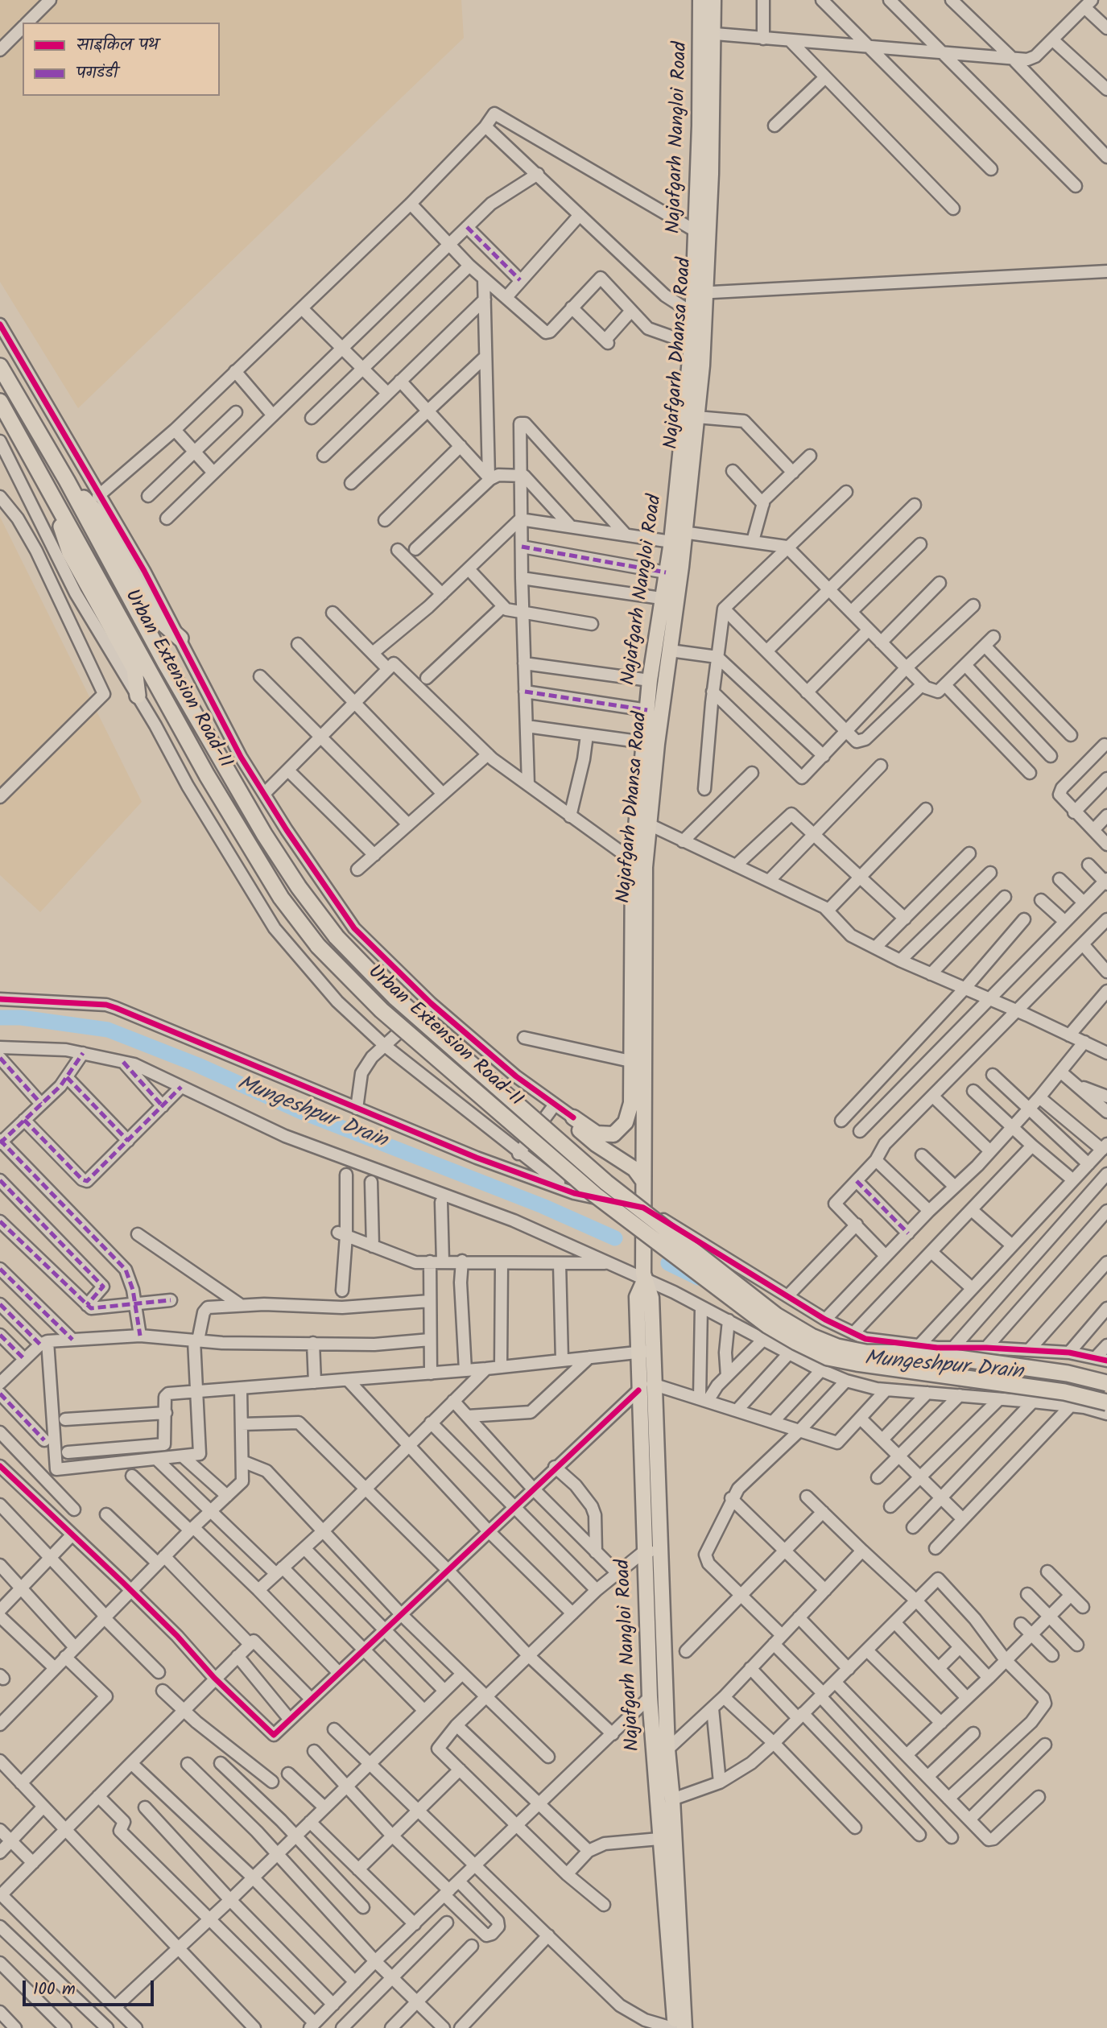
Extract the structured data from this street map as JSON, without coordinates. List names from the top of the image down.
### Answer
{
  "streets": {
    "highway": ["Urban Extension Road-II"],
    "main road": ["Najafgarh Nangloi Road", "Najafgarh Dhansa Road"]
  },
  "crossings": [
    ["Najafgarh Nangloi Road", "Najafgarh Dhansa Road"]
  ],
  "water": ["Mungeshpur Drain"],
  "legend": ["साइकिल पथ", "पगडंडी"],
  "scale_bar": "100 m"
}
